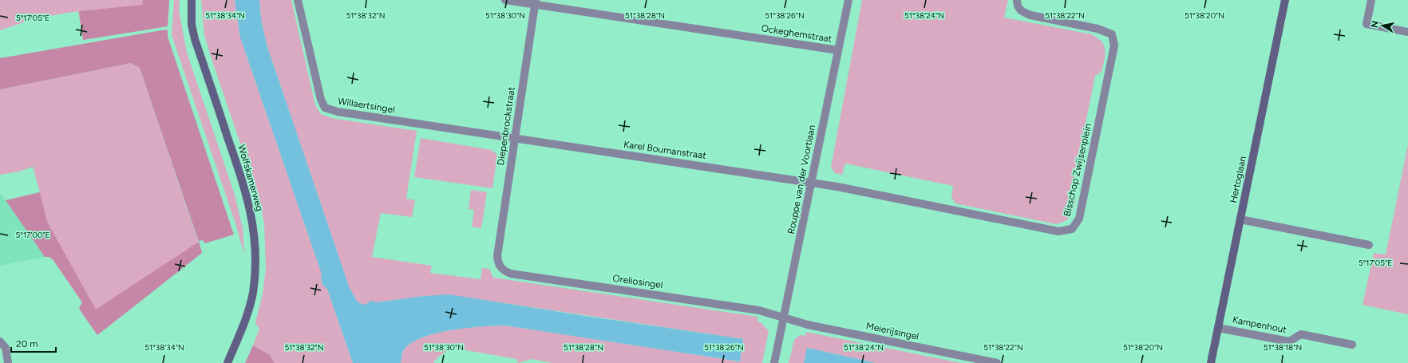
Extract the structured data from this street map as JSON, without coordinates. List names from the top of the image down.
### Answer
{
  "streets": {
    "main road": ["Wolfskamerweg", "Hertoglaan"],
    "street": [
      "Ockeghemstraat",
      "Willaertsingel",
      "Diepenbrockstraat",
      "Karel Boumanstraat",
      "Bisschop Zwijsenplein",
      "Rouppe van der Voortlaan",
      "Oreliosingel",
      "Kampenhout",
      "Meierijsingel"
    ]
  },
  "crossings": [
    ["Ockeghemstraat", "Diepenbrockstraat"],
    ["Ockeghemstraat", "Rouppe van der Voortlaan"],
    ["Willaertsingel", "Diepenbrockstraat"],
    ["Willaertsingel", "Karel Boumanstraat"],
    ["Diepenbrockstraat", "Karel Boumanstraat"],
    ["Diepenbrockstraat", "Oreliosingel"],
    ["Karel Boumanstraat", "Bisschop Zwijsenplein"],
    ["Karel Boumanstraat", "Rouppe van der Voortlaan"],
    ["Bisschop Zwijsenplein", "Rouppe van der Voortlaan"],
    ["Rouppe van der Voortlaan", "Oreliosingel"],
    ["Rouppe van der Voortlaan", "Meierijsingel"],
    ["Hertoglaan", "Kampenhout"],
    ["Oreliosingel", "Meierijsingel"]
  ],
  "scale_bar": "20 m",
  "north": "left",
  "coordinates": [
    "51°38'34\"N",
    "51°38'32\"N",
    "51°38'30\"N",
    "51°38'28\"N",
    "51°38'26\"N",
    "51°38'24\"N",
    "51°38'22\"N",
    "51°38'20\"N",
    "5°17'05\"E",
    "5°17'00\"E",
    "51°38'18\"N"
  ]
}
